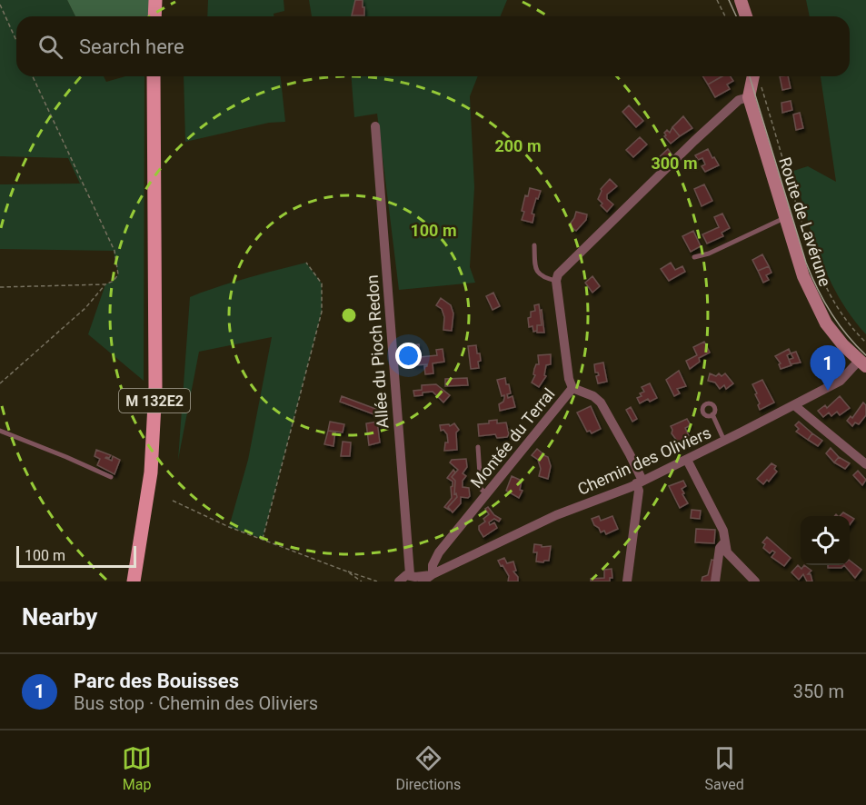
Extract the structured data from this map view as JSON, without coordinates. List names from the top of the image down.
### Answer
{
  "streets": {
    "main road": ["Route de Lavérune", "M 132E2"],
    "street": ["Allée du Pioch Redon", "Montée du Terral", "Chemin des Oliviers"]
  },
  "crossings": [
    ["Route de Lavérune", "Chemin des Oliviers"],
    ["Allée du Pioch Redon", "Chemin des Oliviers"],
    ["Montée du Terral", "Chemin des Oliviers"]
  ],
  "scale_bar": "100 m",
  "page": {
    "search": "Search here",
    "pins": "1",
    "scale": "100 m",
    "heading": "Nearby",
    "list": [
      {
        "mark": "1",
        "name": "Parc des Bouisses",
        "note": "Bus stop · Chemin des Oliviers",
        "value": "350 m"
      }
    ],
    "nav": ["Map", "Directions", "Saved"]
  },
  "rings": ["200 m", "300 m", "100 m"]
}
